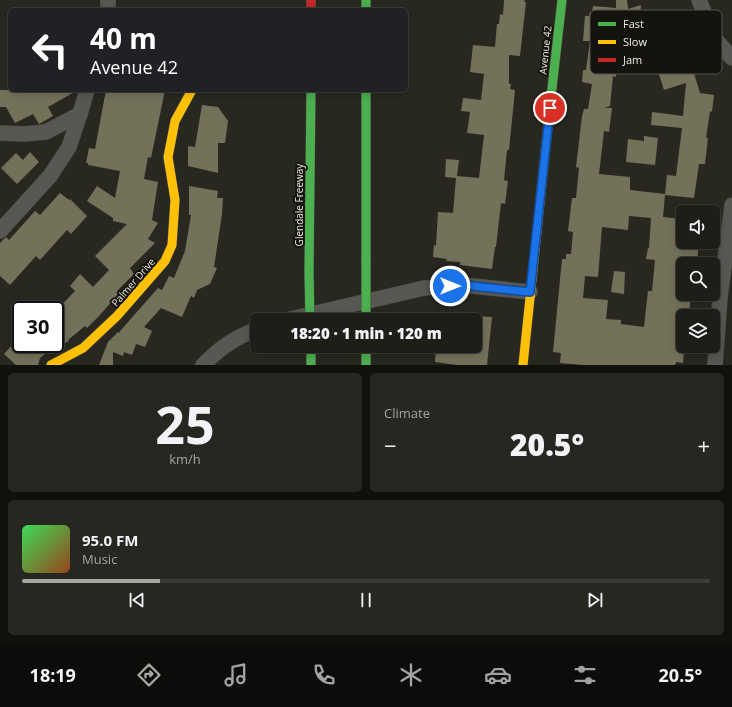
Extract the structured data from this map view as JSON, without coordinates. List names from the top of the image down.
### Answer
{
  "streets": {
    "main road": ["Avenue 42", "Glendale Freeway", "Palmer Drive"]
  },
  "legend": ["Fast", "Slow", "Jam"],
  "page": {
    "turn": ["40 m", "Avenue 42"],
    "limit": "30",
    "trip": "18:20 · 1 min · 120 m",
    "tile": [
      ["25", "km/h"],
      "Climate"
    ],
    "heat": ["−", "20.5°", "+"],
    "song": ["95.0 FM", "Music"],
    "tabs": ["18:19", "20.5°"]
  }
}
